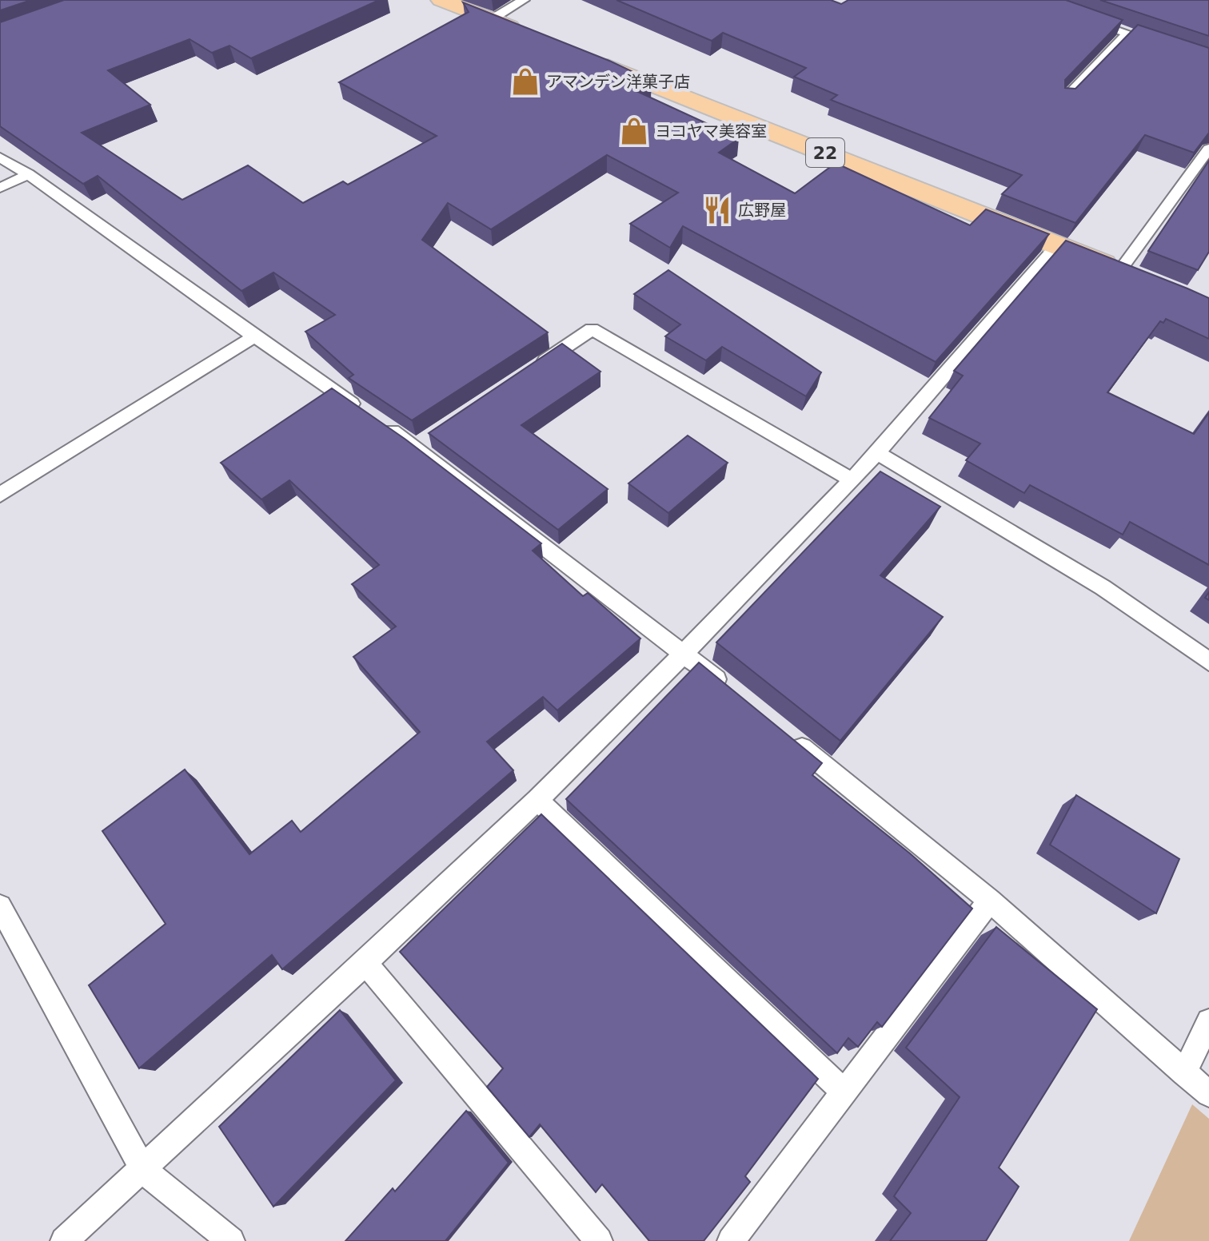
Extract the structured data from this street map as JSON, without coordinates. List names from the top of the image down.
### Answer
{
  "streets": {
    "main road": ["22"]
  },
  "places": {
    "shop": ["アマンデン洋菓子店", "ヨコヤマ美容室"],
    "restaurant": ["広野屋"]
  }
}
